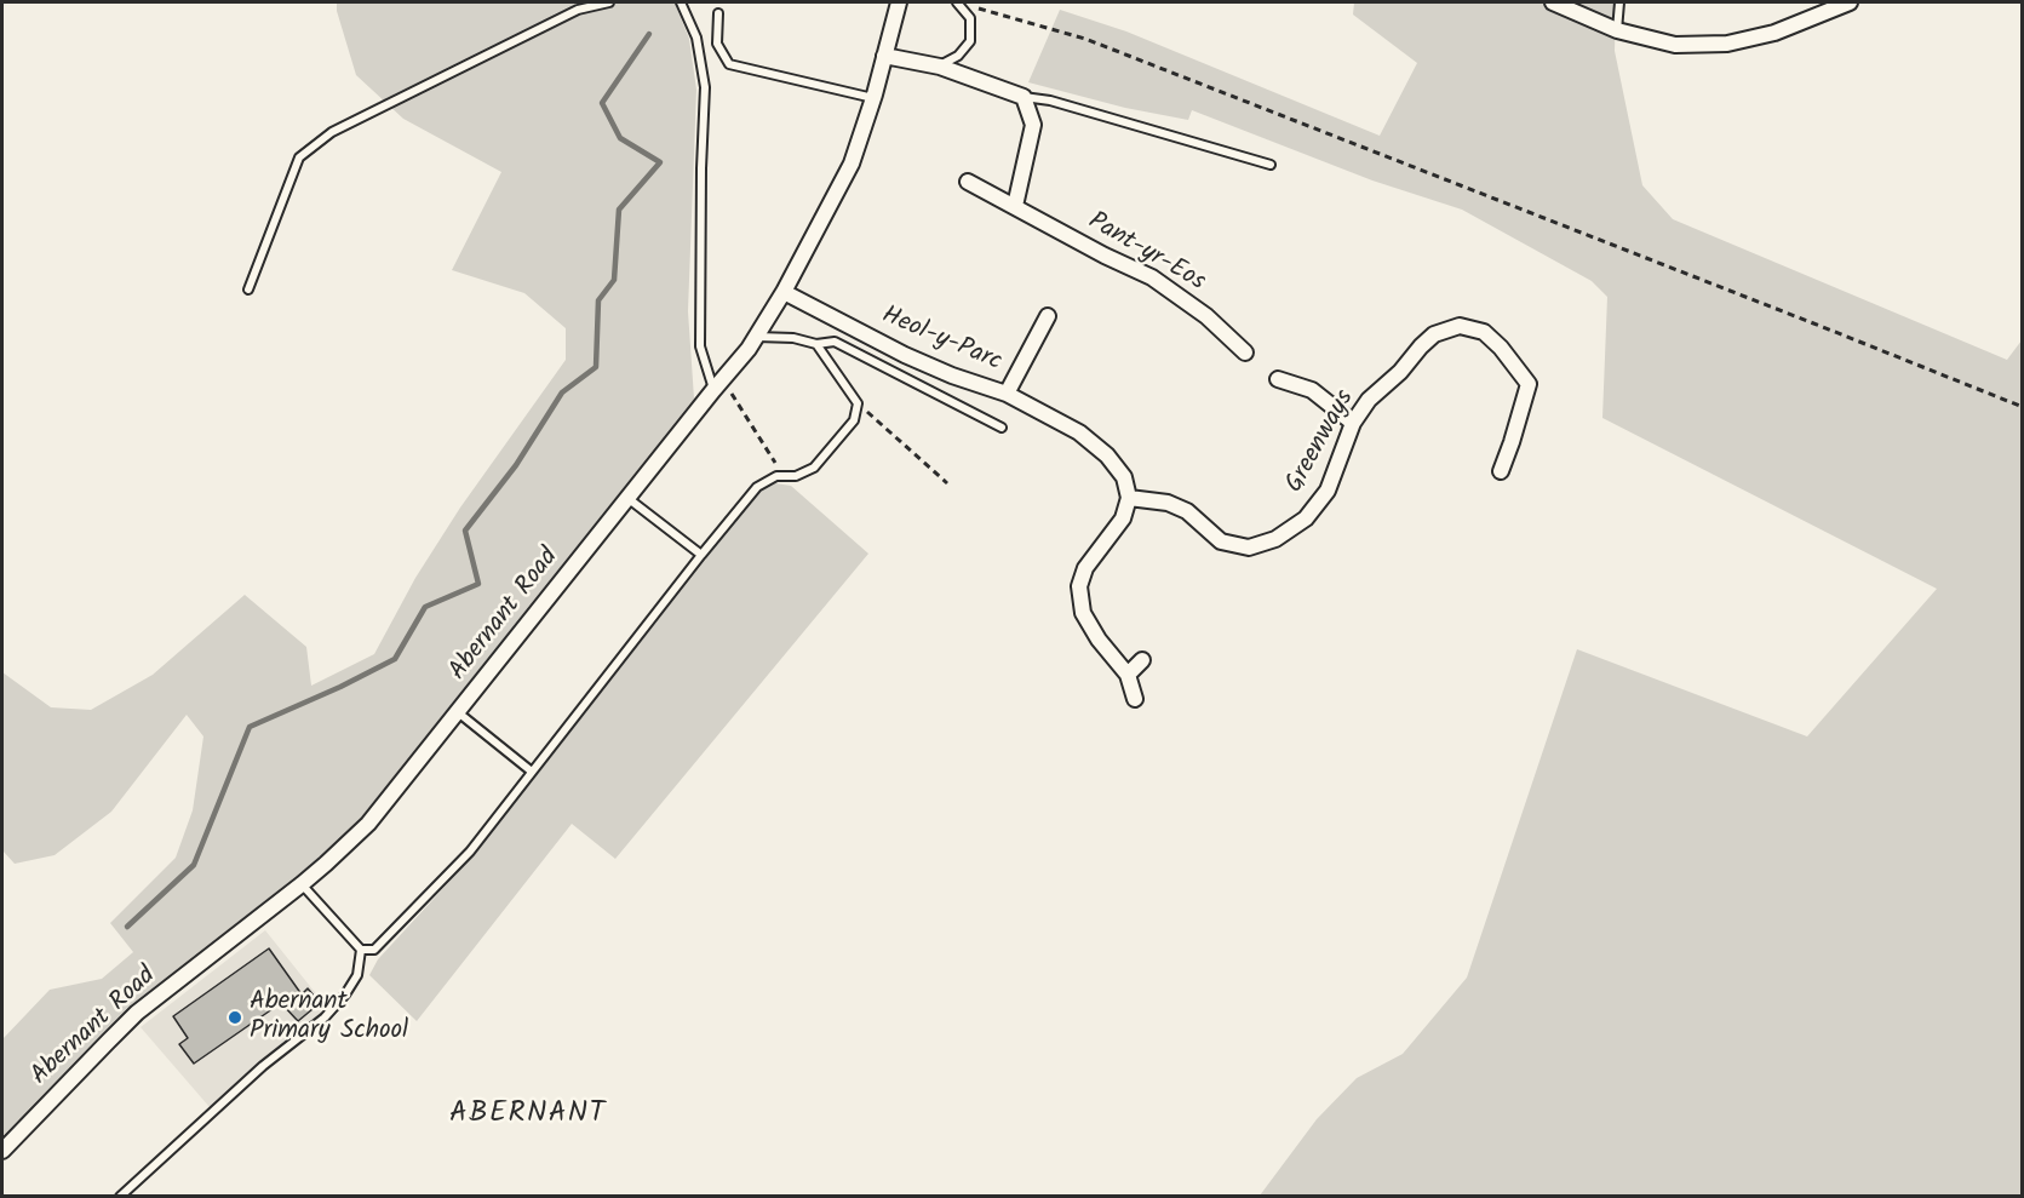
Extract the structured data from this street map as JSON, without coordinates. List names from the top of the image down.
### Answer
{
  "streets": {
    "street": [
      "Pant-yr-Eos",
      "Heol-y-Parc",
      "Greenways",
      "Abernant Road"
    ]
  },
  "crossings": [
    ["Heol-y-Parc", "Greenways"],
    ["Heol-y-Parc", "Abernant Road"]
  ],
  "districts": ["ABERNANT"],
  "places": ["Abernant Primary School"]
}
